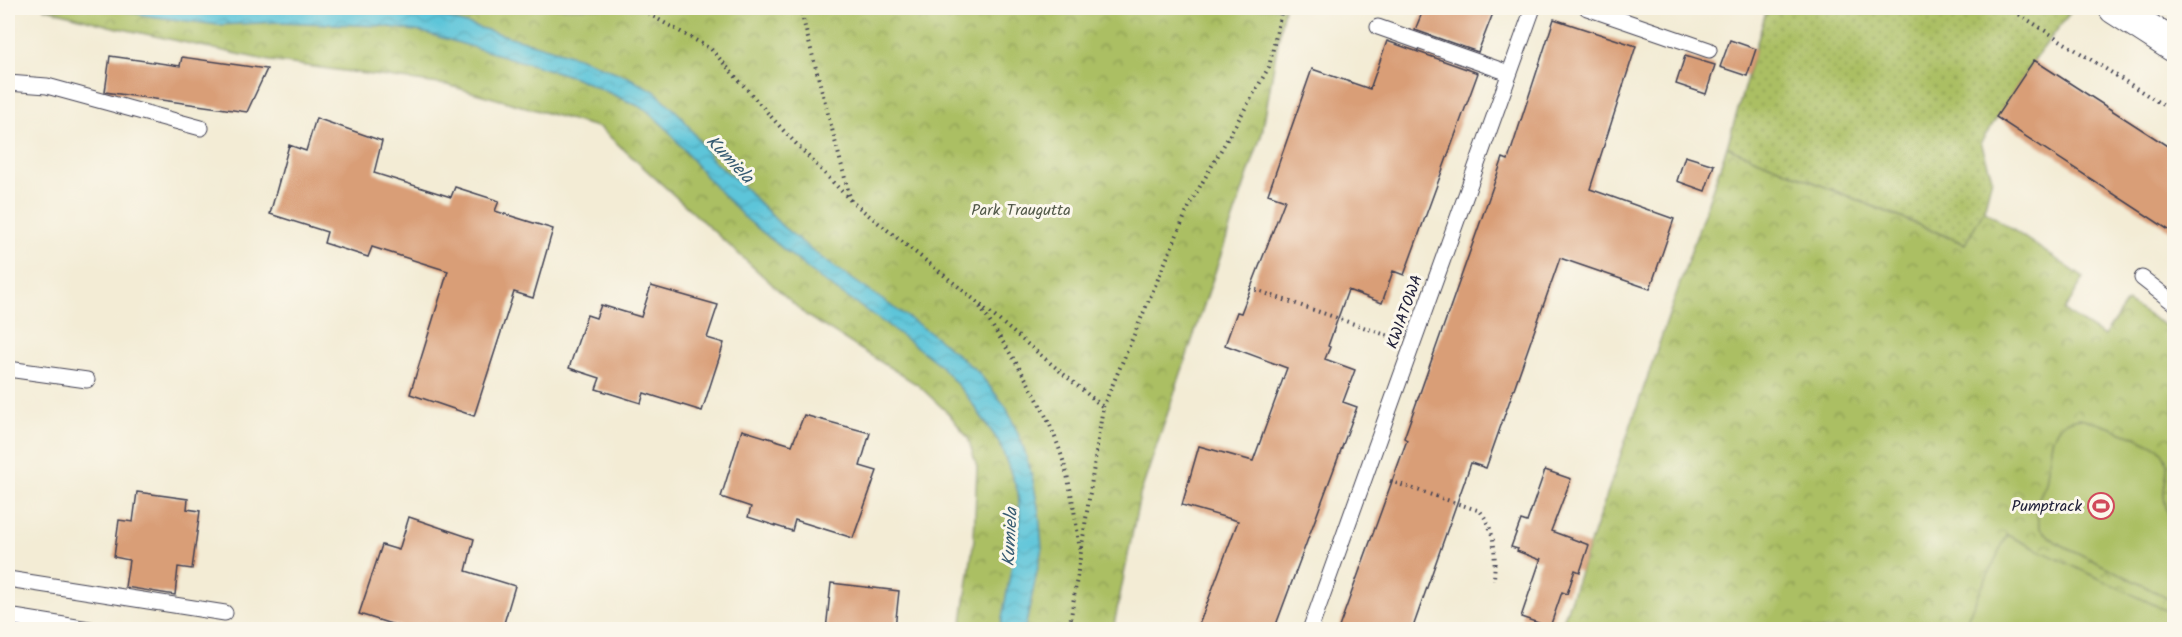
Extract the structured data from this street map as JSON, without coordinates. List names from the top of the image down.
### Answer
{
  "streets": {
    "lane": ["KWIATOWA"]
  },
  "water": ["Kumiela"],
  "parks": ["Park Traugutta"],
  "places": {
    "sports": ["Pumptrack"]
  }
}
